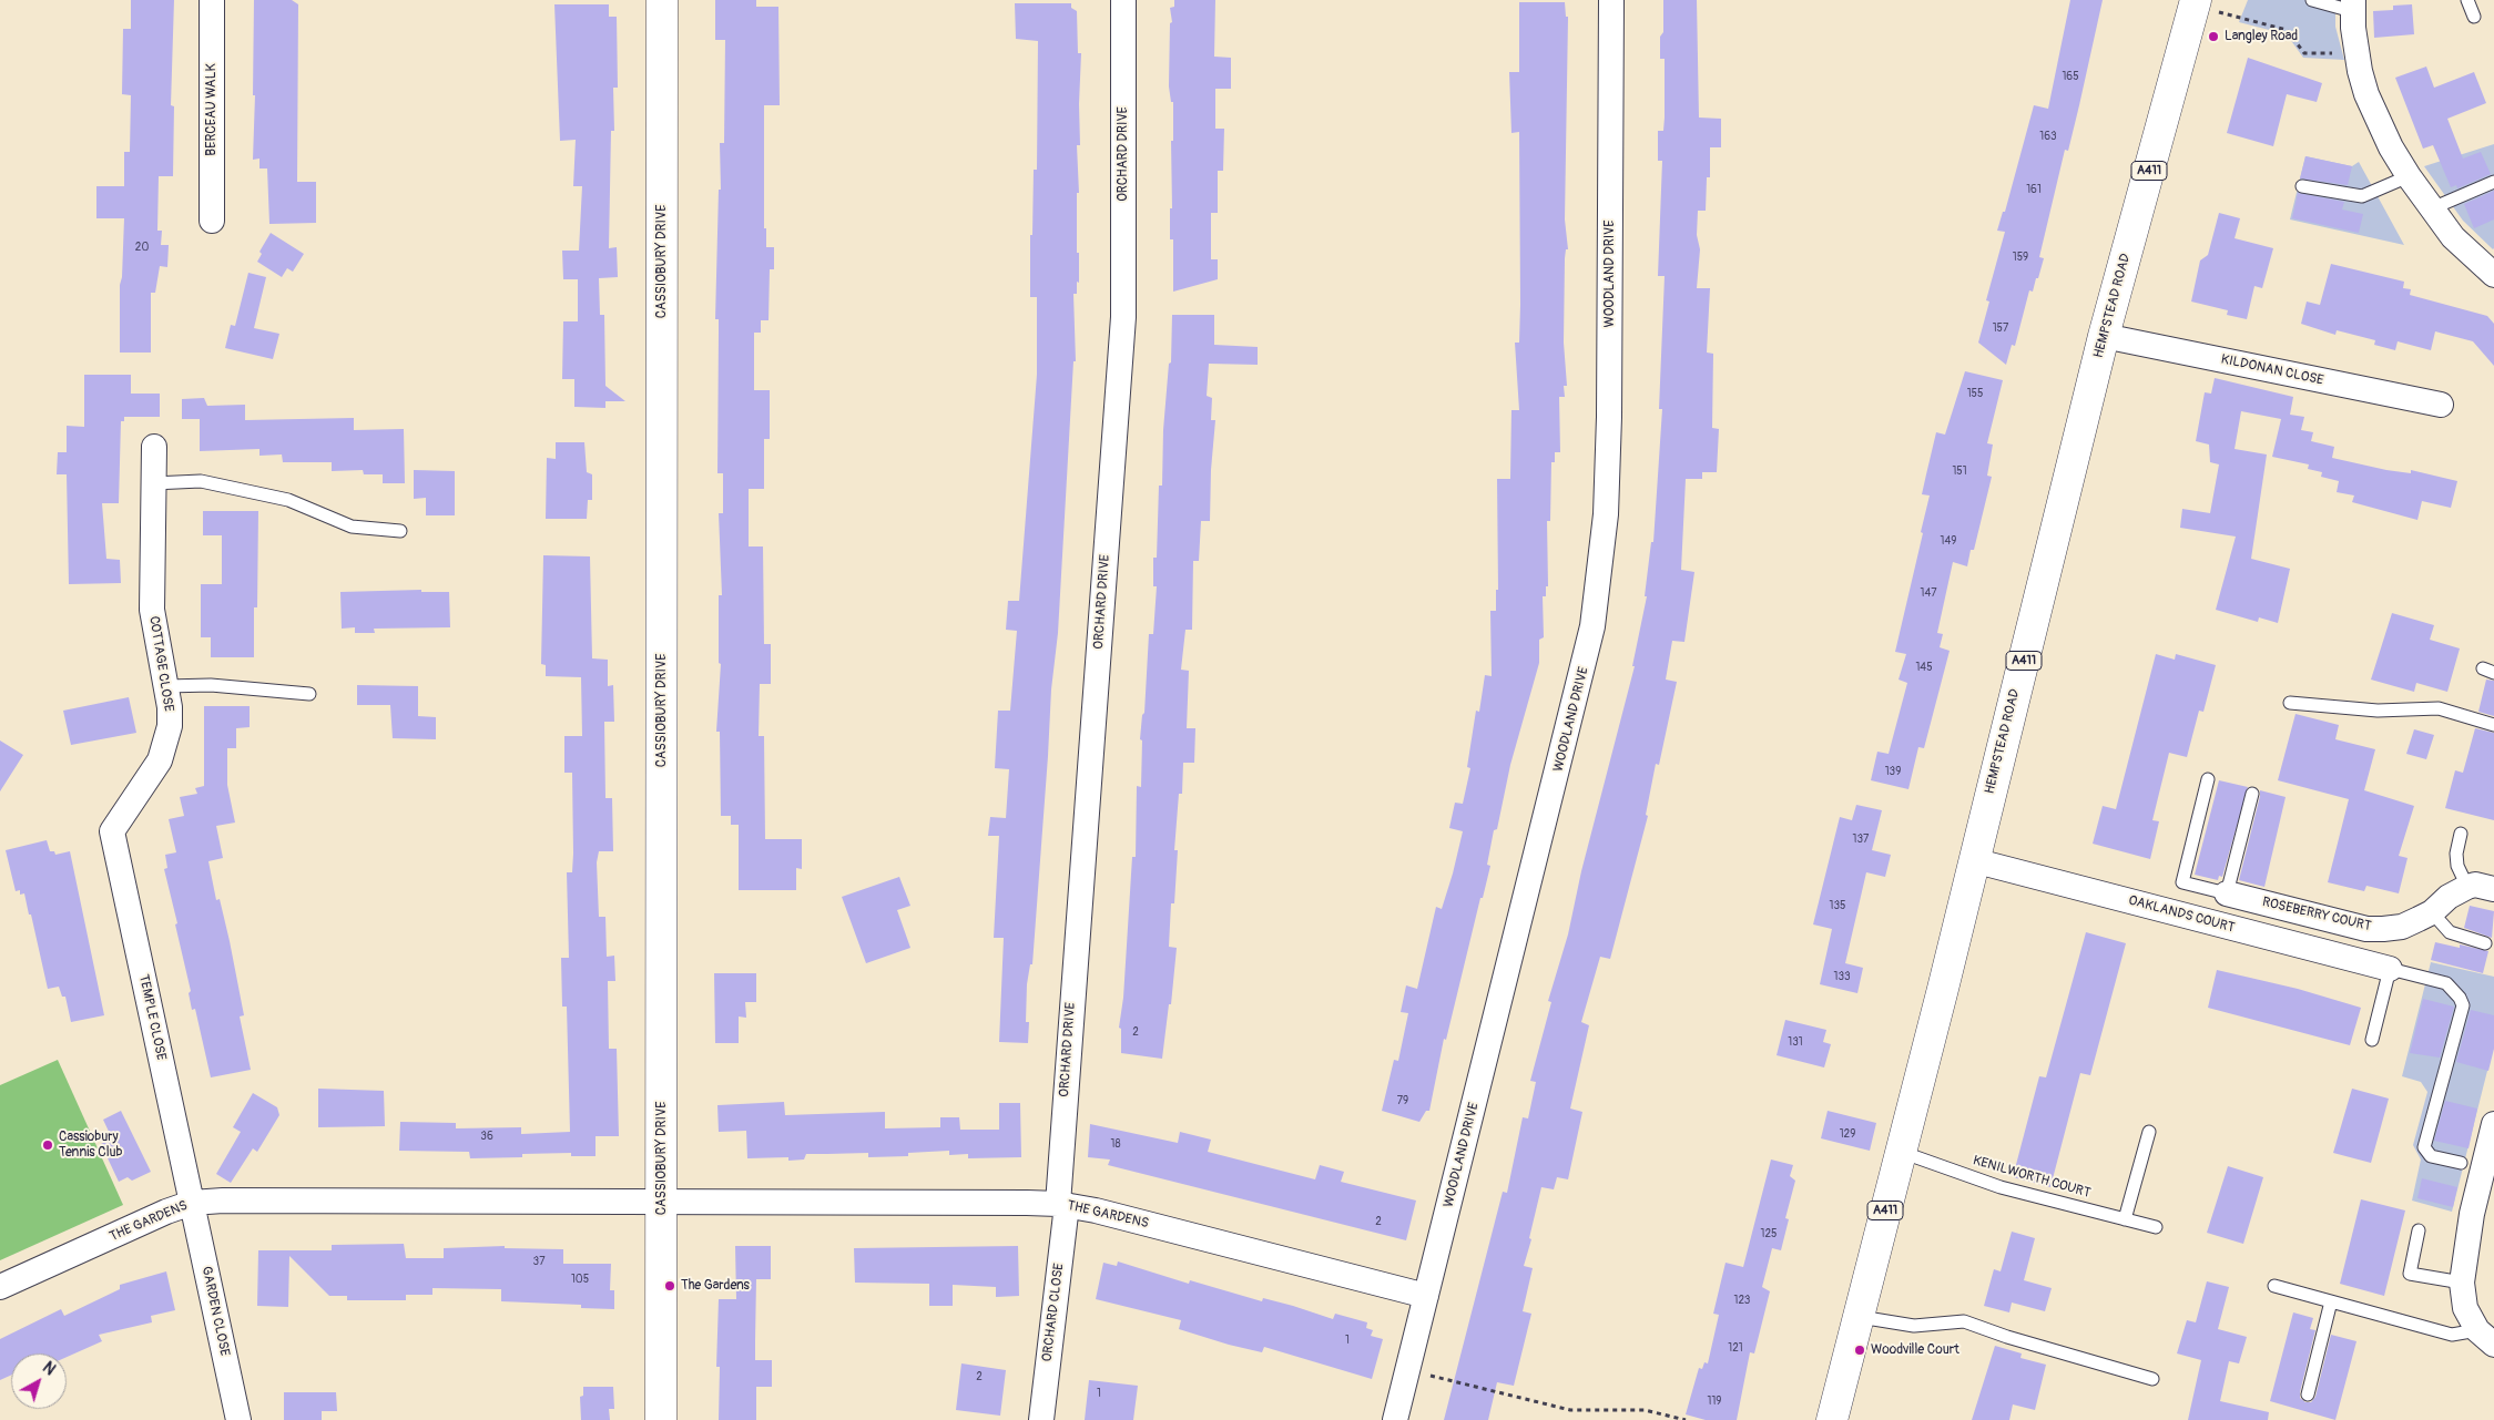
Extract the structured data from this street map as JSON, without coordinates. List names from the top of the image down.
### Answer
{
  "streets": {
    "main road": ["A411", "CASSIOBURY DRIVE", "HEMPSTEAD ROAD"],
    "street": [
      "BERCEAU WALK",
      "ORCHARD DRIVE",
      "WOODLAND DRIVE",
      "KILDONAN CLOSE",
      "COTTAGE CLOSE",
      "OAKLANDS COURT",
      "ROSEBERRY COURT",
      "TEMPLE CLOSE",
      "THE GARDENS",
      "GARDEN CLOSE",
      "ORCHARD CLOSE"
    ],
    "lane": ["KENILWORTH COURT"]
  },
  "crossings": [
    ["ORCHARD DRIVE", "THE GARDENS"],
    ["ORCHARD DRIVE", "ORCHARD CLOSE"],
    ["CASSIOBURY DRIVE", "THE GARDENS"],
    ["WOODLAND DRIVE", "THE GARDENS"],
    ["HEMPSTEAD ROAD", "KILDONAN CLOSE"],
    ["HEMPSTEAD ROAD", "OAKLANDS COURT"],
    ["HEMPSTEAD ROAD", "KENILWORTH COURT"],
    ["COTTAGE CLOSE", "TEMPLE CLOSE"],
    ["TEMPLE CLOSE", "THE GARDENS"],
    ["TEMPLE CLOSE", "GARDEN CLOSE"],
    ["THE GARDENS", "GARDEN CLOSE"],
    ["THE GARDENS", "ORCHARD CLOSE"]
  ],
  "places": [
    "Langley Road",
    "Cassiobury Tennis Club",
    "The Gardens",
    "Woodville Court"
  ],
  "house_numbers": [
    "165",
    "163",
    "161",
    "20",
    "159",
    "157",
    "155",
    "151",
    "149",
    "147",
    "145",
    "139",
    "137",
    "135",
    "133",
    "2",
    "131",
    "79",
    "129",
    "36",
    "18",
    "2",
    "125",
    "37",
    "105",
    "123",
    "1",
    "121",
    "2",
    "1",
    "119"
  ],
  "north": "top right"
}
